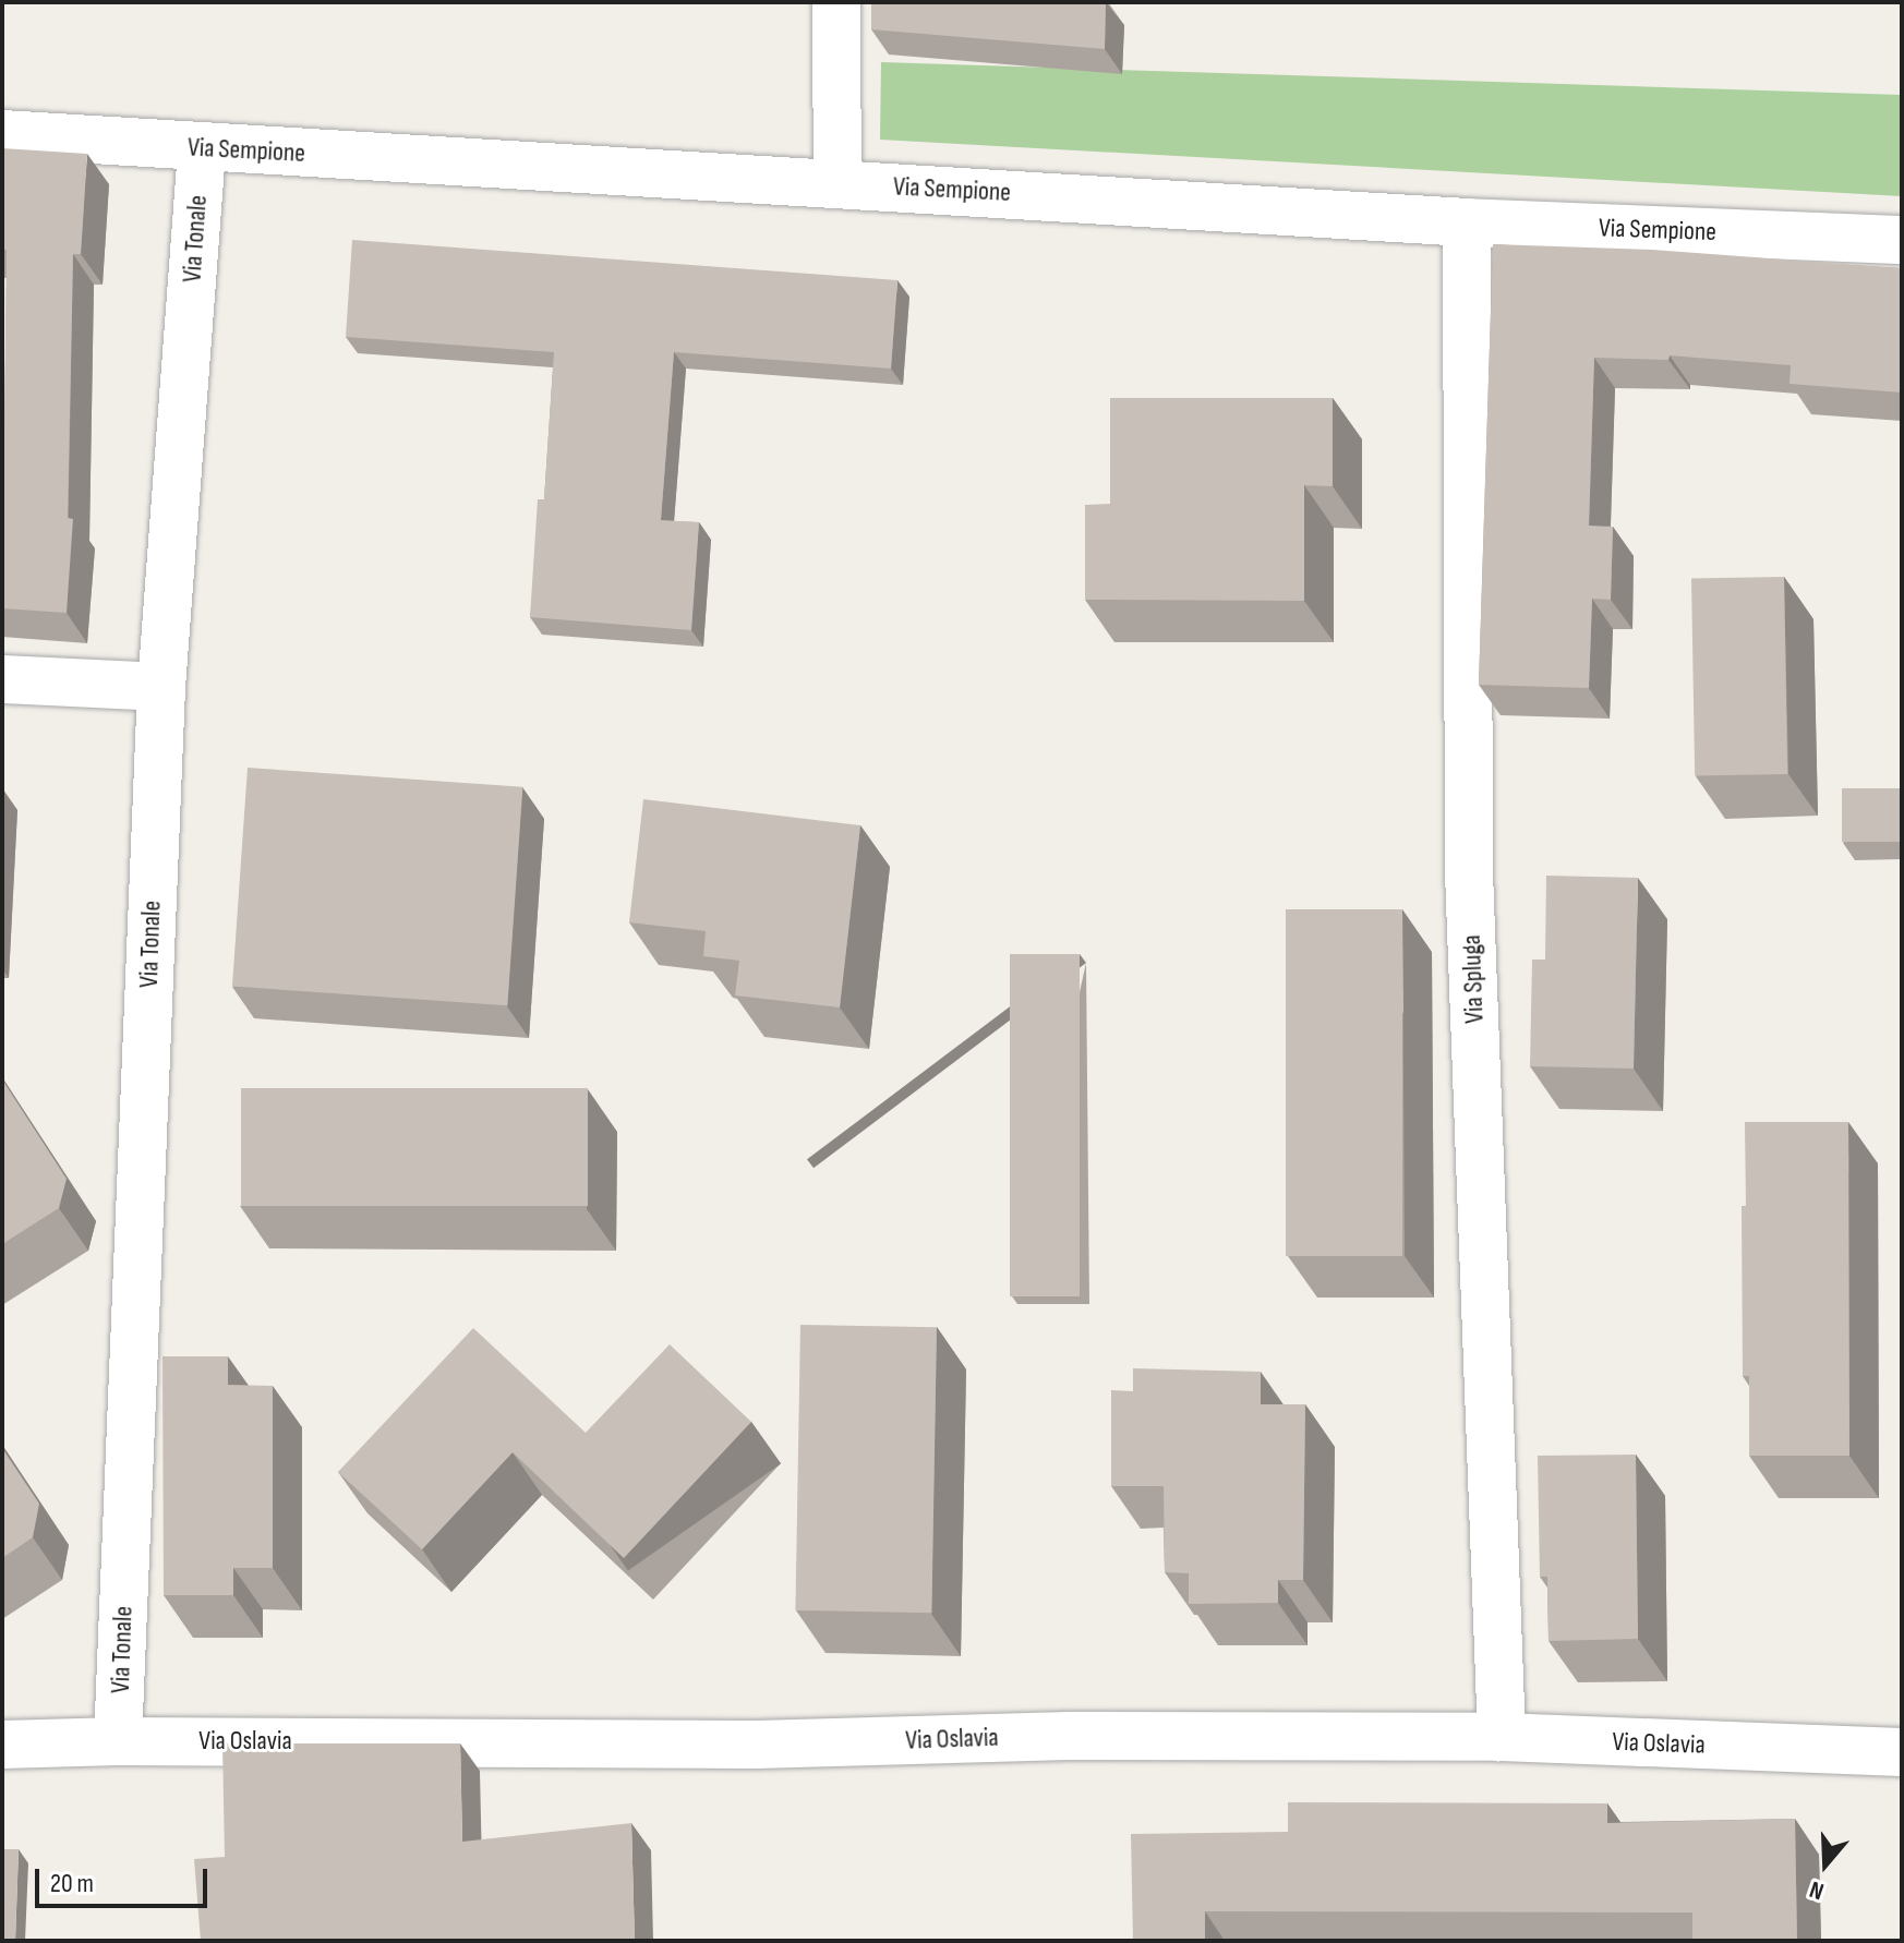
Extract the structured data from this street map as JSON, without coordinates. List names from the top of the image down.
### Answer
{
  "streets": {
    "street": [
      "Via Sempione",
      "Via Tonale",
      "Via Spluga",
      "Via Oslavia"
    ]
  },
  "crossings": [
    ["Via Sempione", "Via Tonale"],
    ["Via Sempione", "Via Spluga"],
    ["Via Tonale", "Via Oslavia"],
    ["Via Spluga", "Via Oslavia"]
  ],
  "scale_bar": "20 m",
  "north": "bottom"
}
